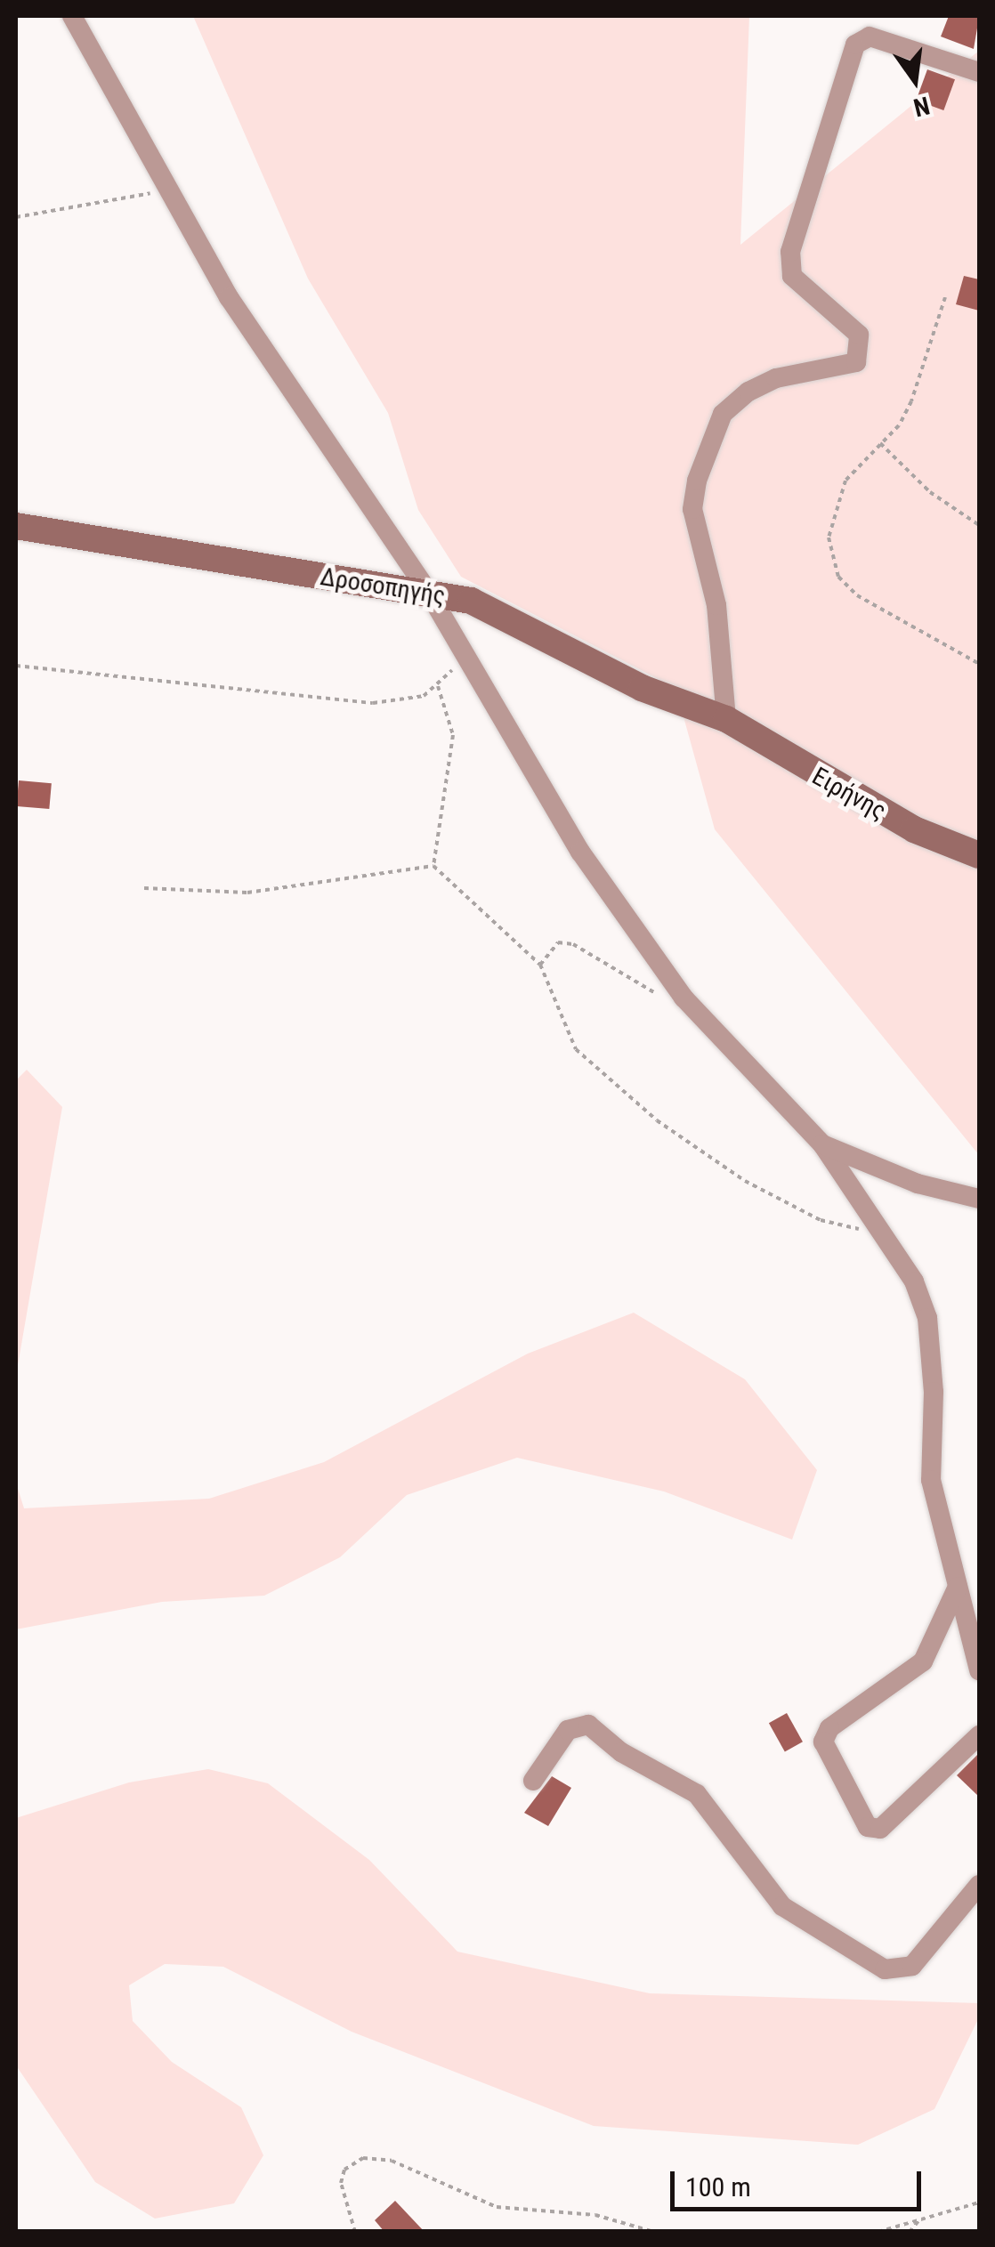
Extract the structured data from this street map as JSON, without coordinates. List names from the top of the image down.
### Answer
{
  "streets": {
    "street": ["Δροσοπηγής", "Ειρήνης"]
  },
  "crossings": [
    ["Δροσοπηγής", "Ειρήνης"]
  ],
  "scale_bar": "100 m",
  "north": "bottom"
}
